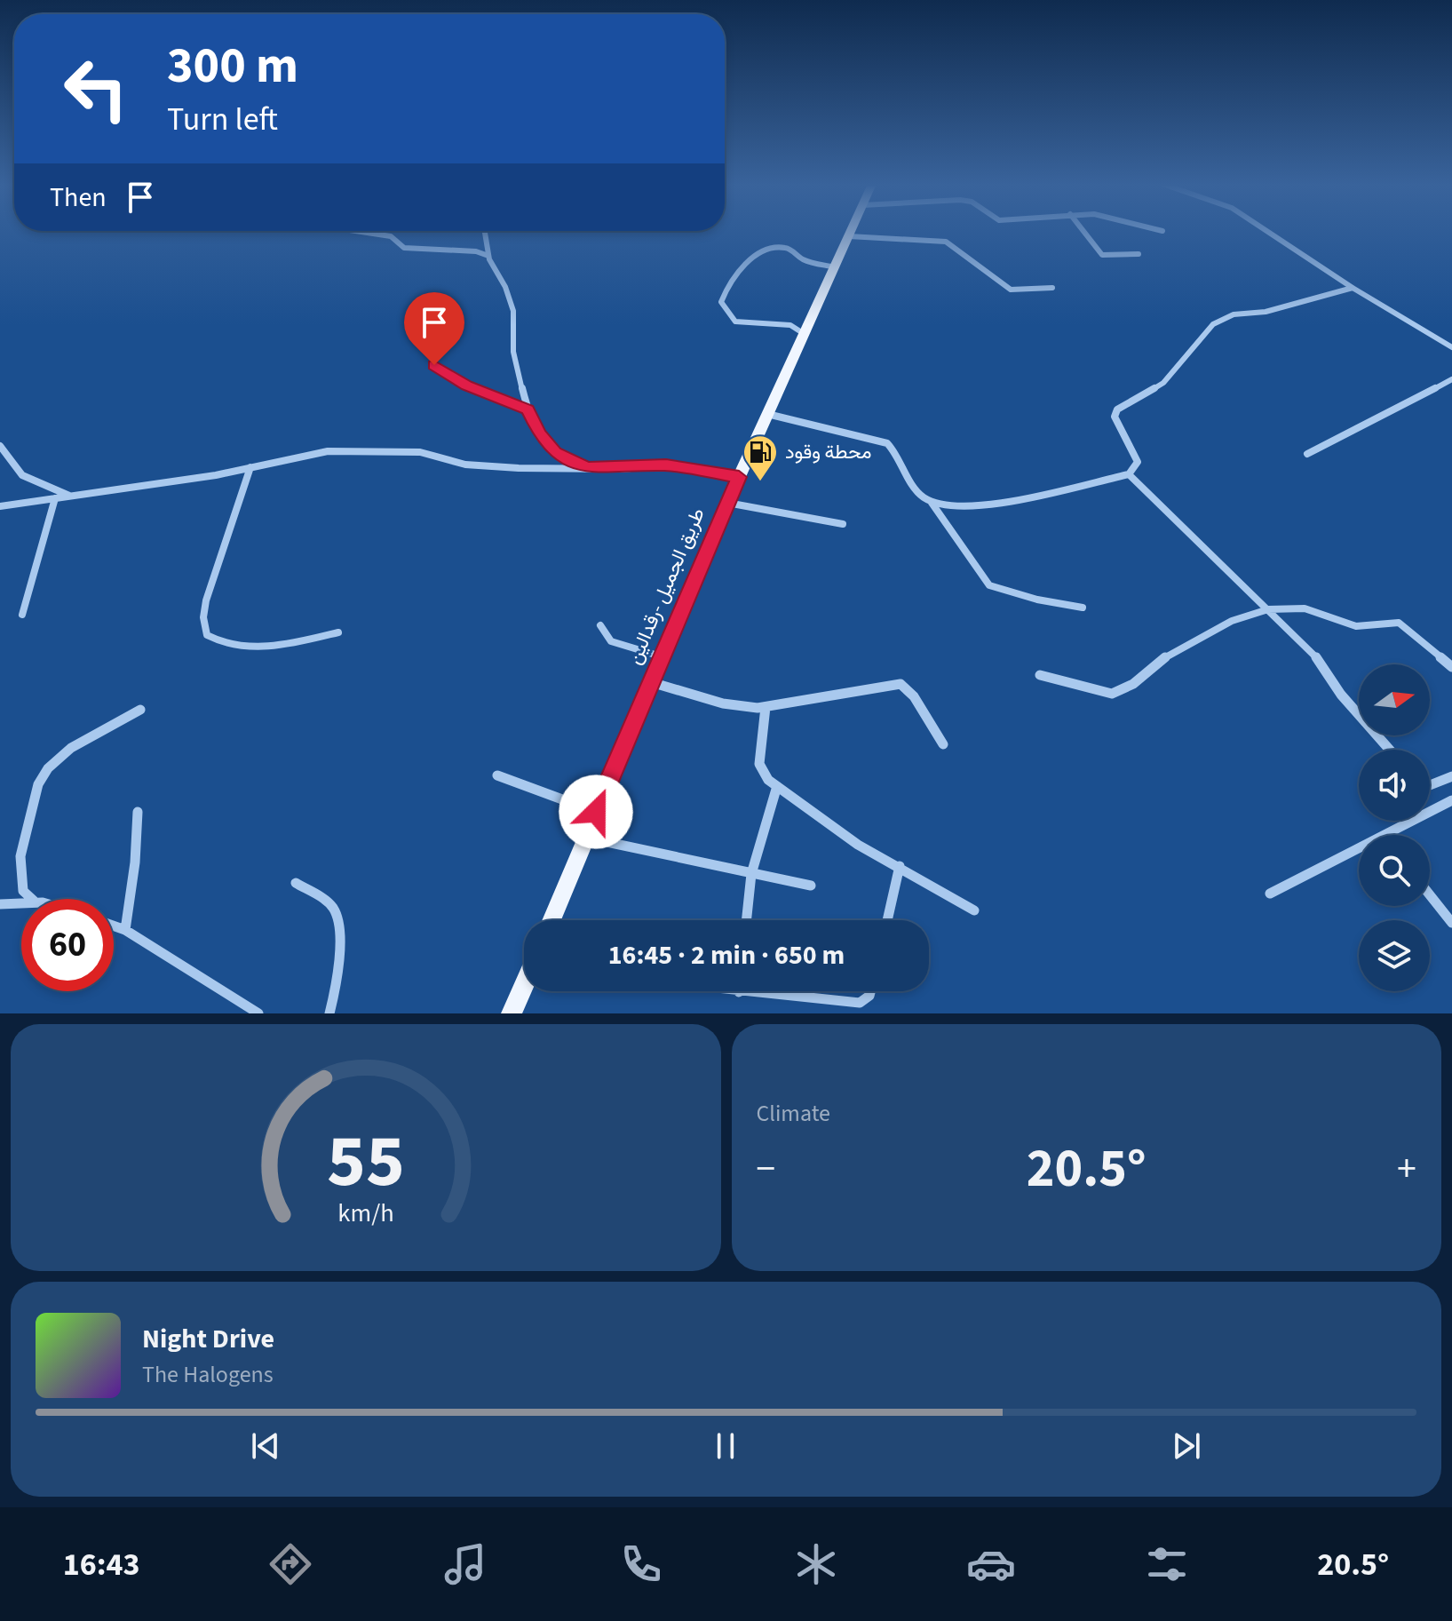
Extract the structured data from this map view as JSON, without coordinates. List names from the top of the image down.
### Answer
{
  "streets": {
    "main road": ["طريق الجميل -رقدالين"]
  },
  "places": {
    "fuel station": ["محطة وقود"]
  },
  "north": "right",
  "page": {
    "turn": ["300 m", "Turn left"],
    "then": "Then",
    "limit": "60",
    "trip": "16:45 · 2 min · 650 m",
    "tile": "Climate",
    "heat": ["−", "20.5°", "+"],
    "song": ["Night Drive", "The Halogens"],
    "tabs": ["16:43", "20.5°"],
    "gauge": ["55", "km/h"]
  }
}
